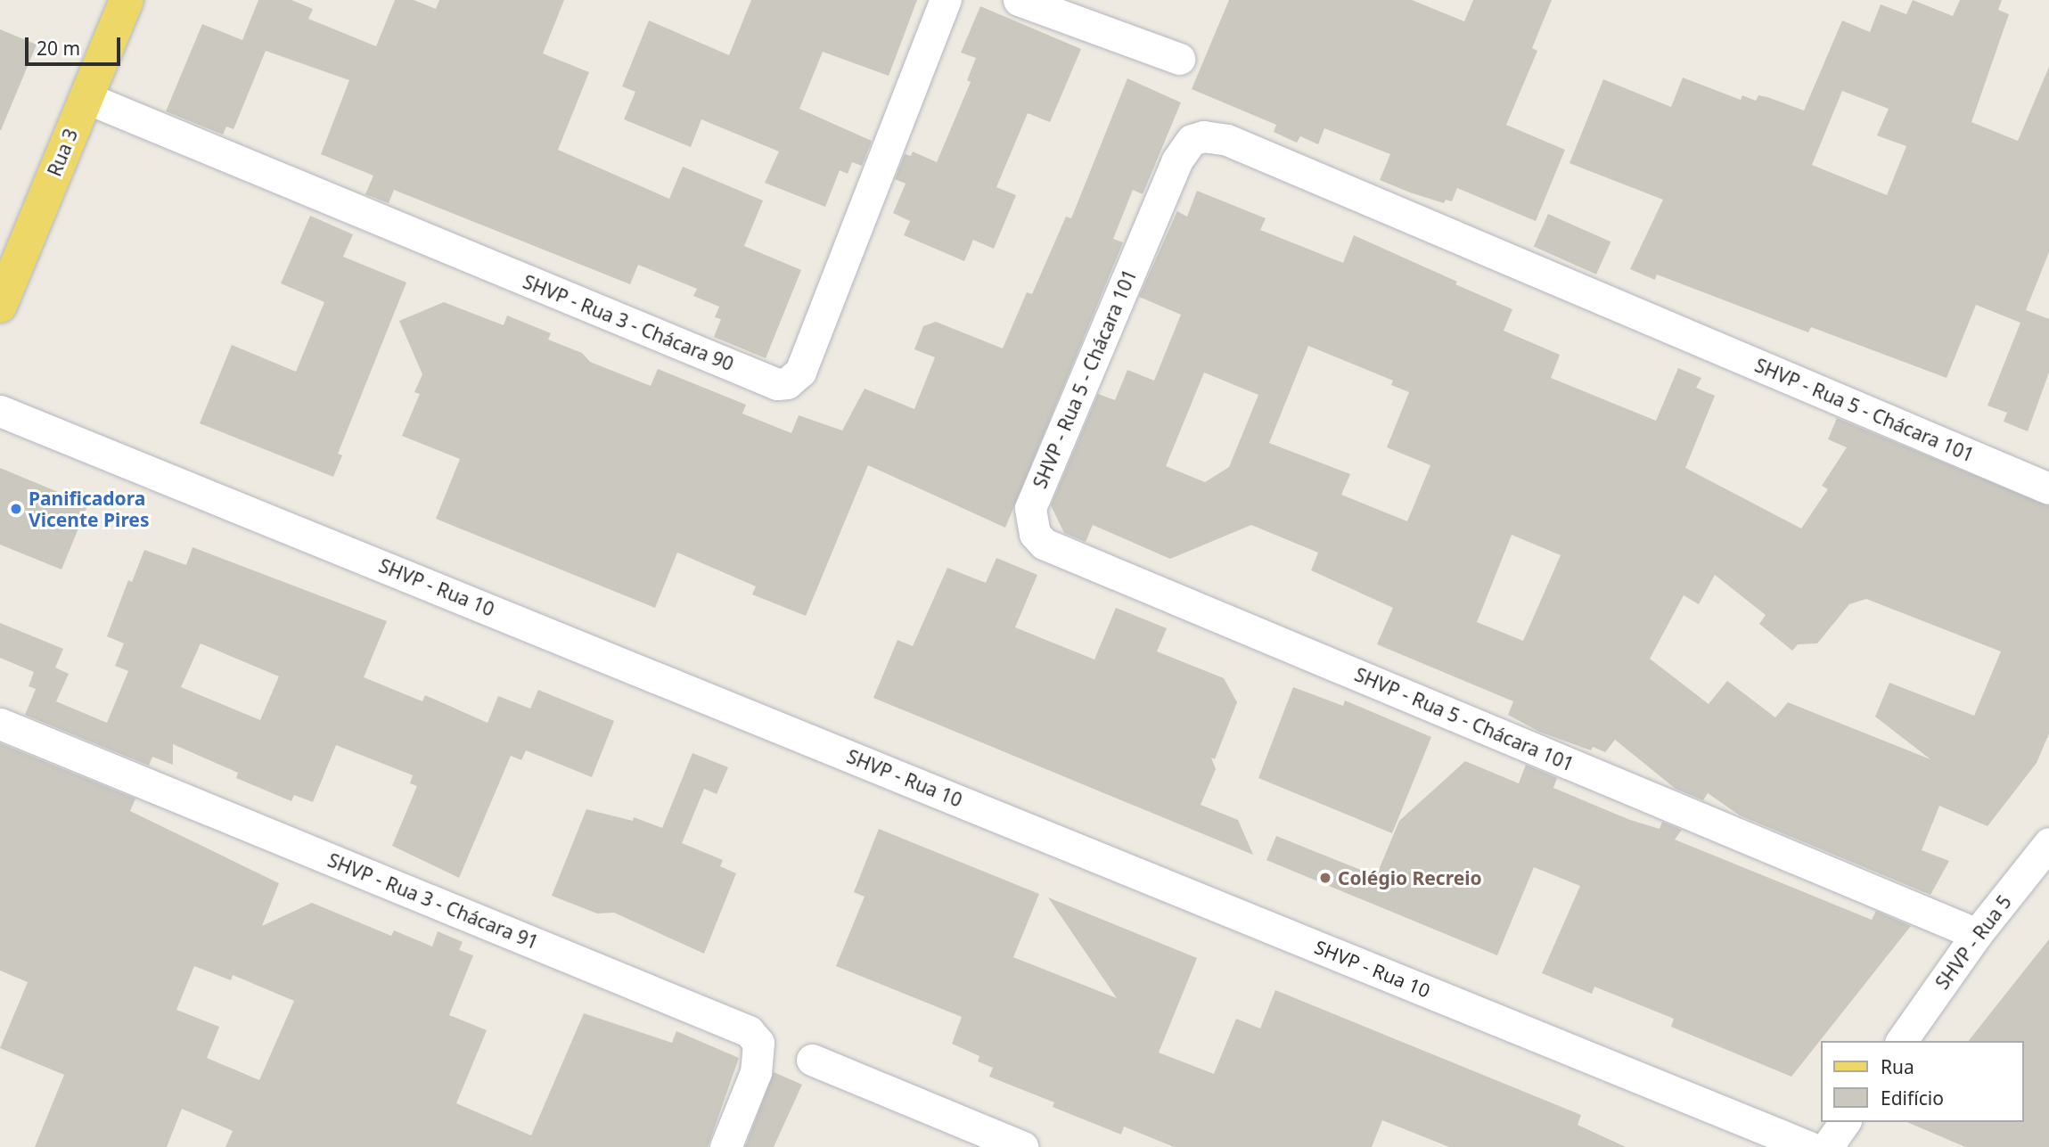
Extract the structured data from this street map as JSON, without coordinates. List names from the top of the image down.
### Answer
{
  "streets": {
    "main road": ["Rua 3"],
    "street": [
      "SHVP - Rua 3 - Chácara 90",
      "SHVP - Rua 5 - Chácara 101",
      "SHVP - Rua 10",
      "SHVP - Rua 3 - Chácara 91",
      "SHVP - Rua 5"
    ]
  },
  "crossings": [
    ["Rua 3", "SHVP - Rua 3 - Chácara 90"],
    ["SHVP - Rua 5 - Chácara 101", "SHVP - Rua 5"]
  ],
  "places": ["Panificadora Vicente Pires", "Colégio Recreio"],
  "legend": ["Rua", "Edifício"],
  "scale_bar": "20 m"
}
